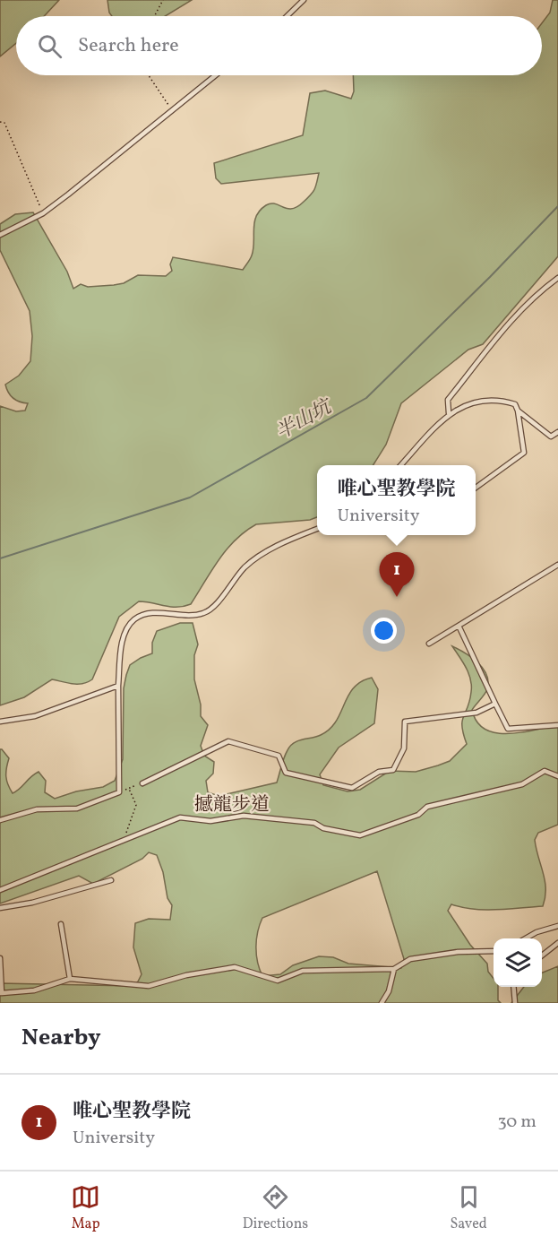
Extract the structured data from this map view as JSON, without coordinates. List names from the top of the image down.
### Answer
{
  "streets": {
    "lane": ["撼龍步道"]
  },
  "water": ["半山坑"],
  "page": {
    "search": "Search here",
    "popup": ["唯心聖教學院", "University"],
    "pins": "1",
    "heading": "Nearby",
    "list": [
      {
        "mark": "1",
        "name": "唯心聖教學院",
        "note": "University",
        "value": "30 m"
      }
    ],
    "nav": ["Map", "Directions", "Saved"]
  }
}
